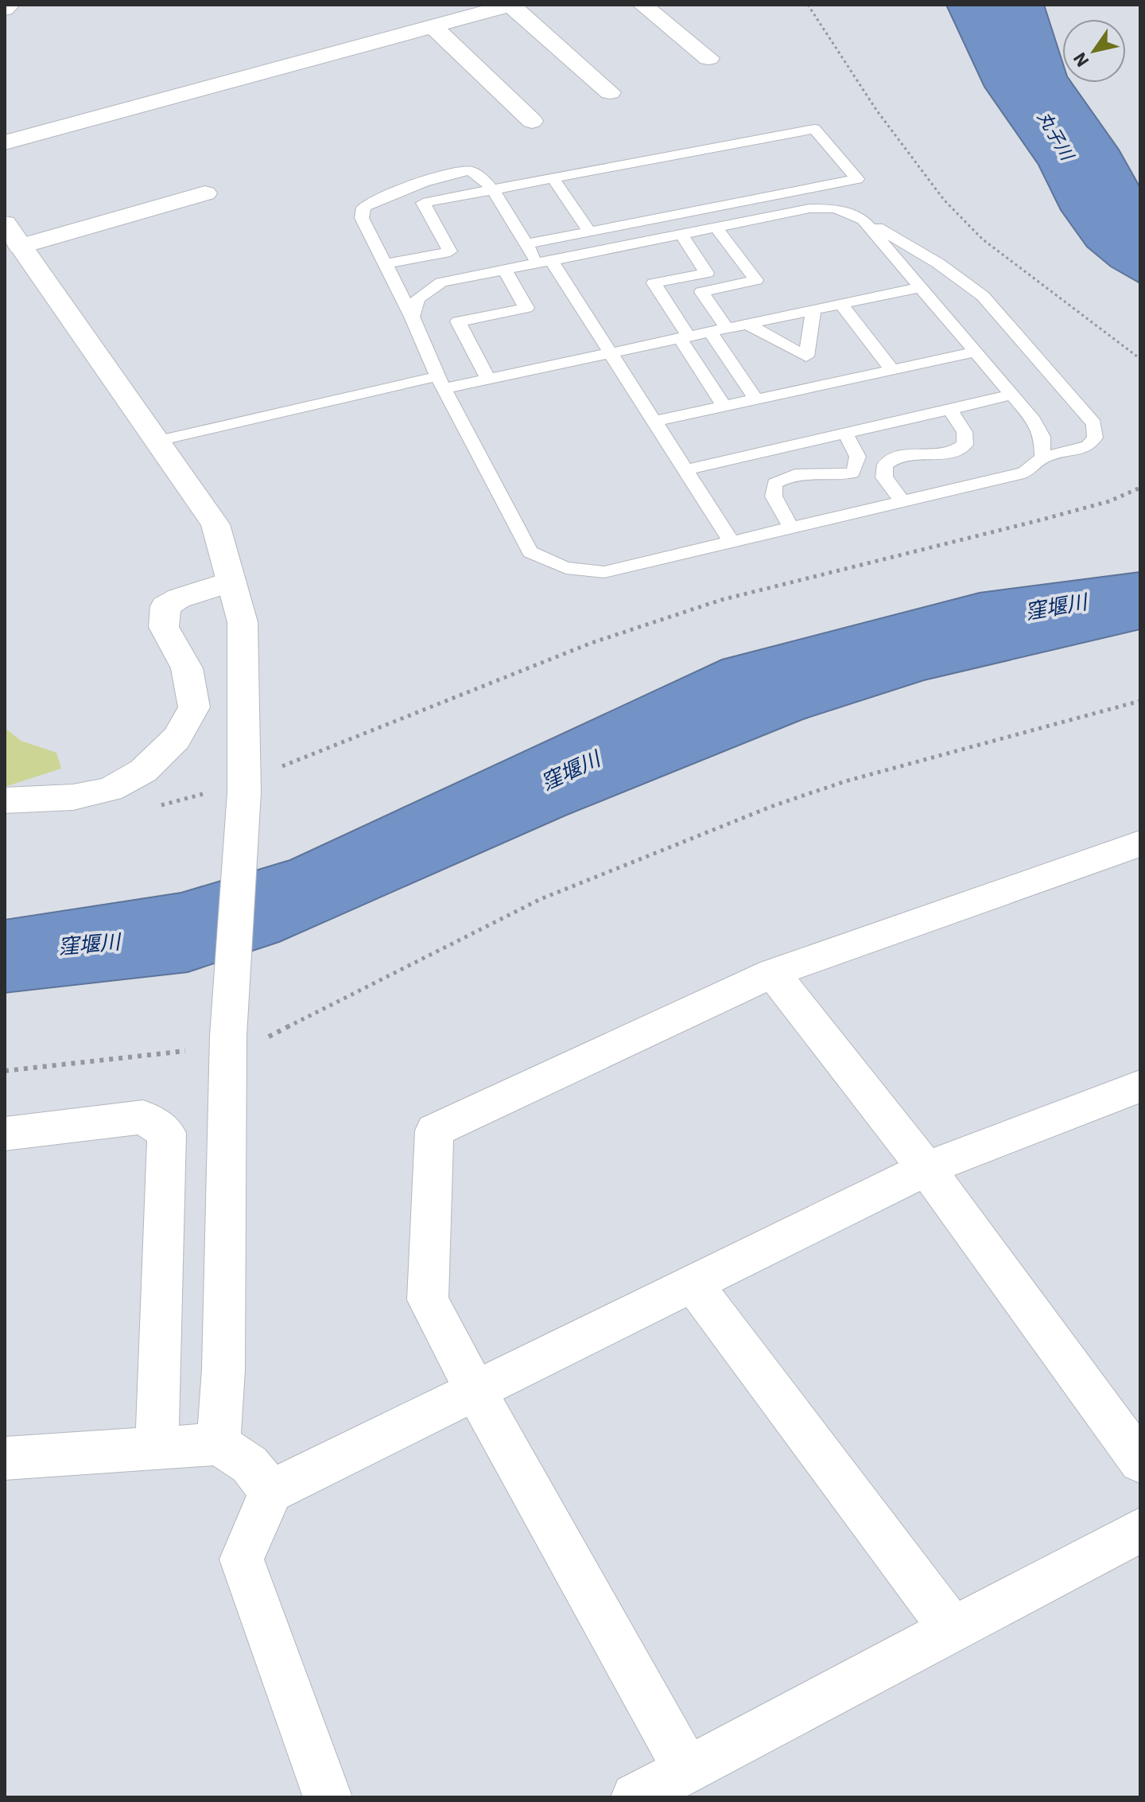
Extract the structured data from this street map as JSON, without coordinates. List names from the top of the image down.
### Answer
{
  "water": ["丸子川", "窪堰川"],
  "north": "bottom left"
}
